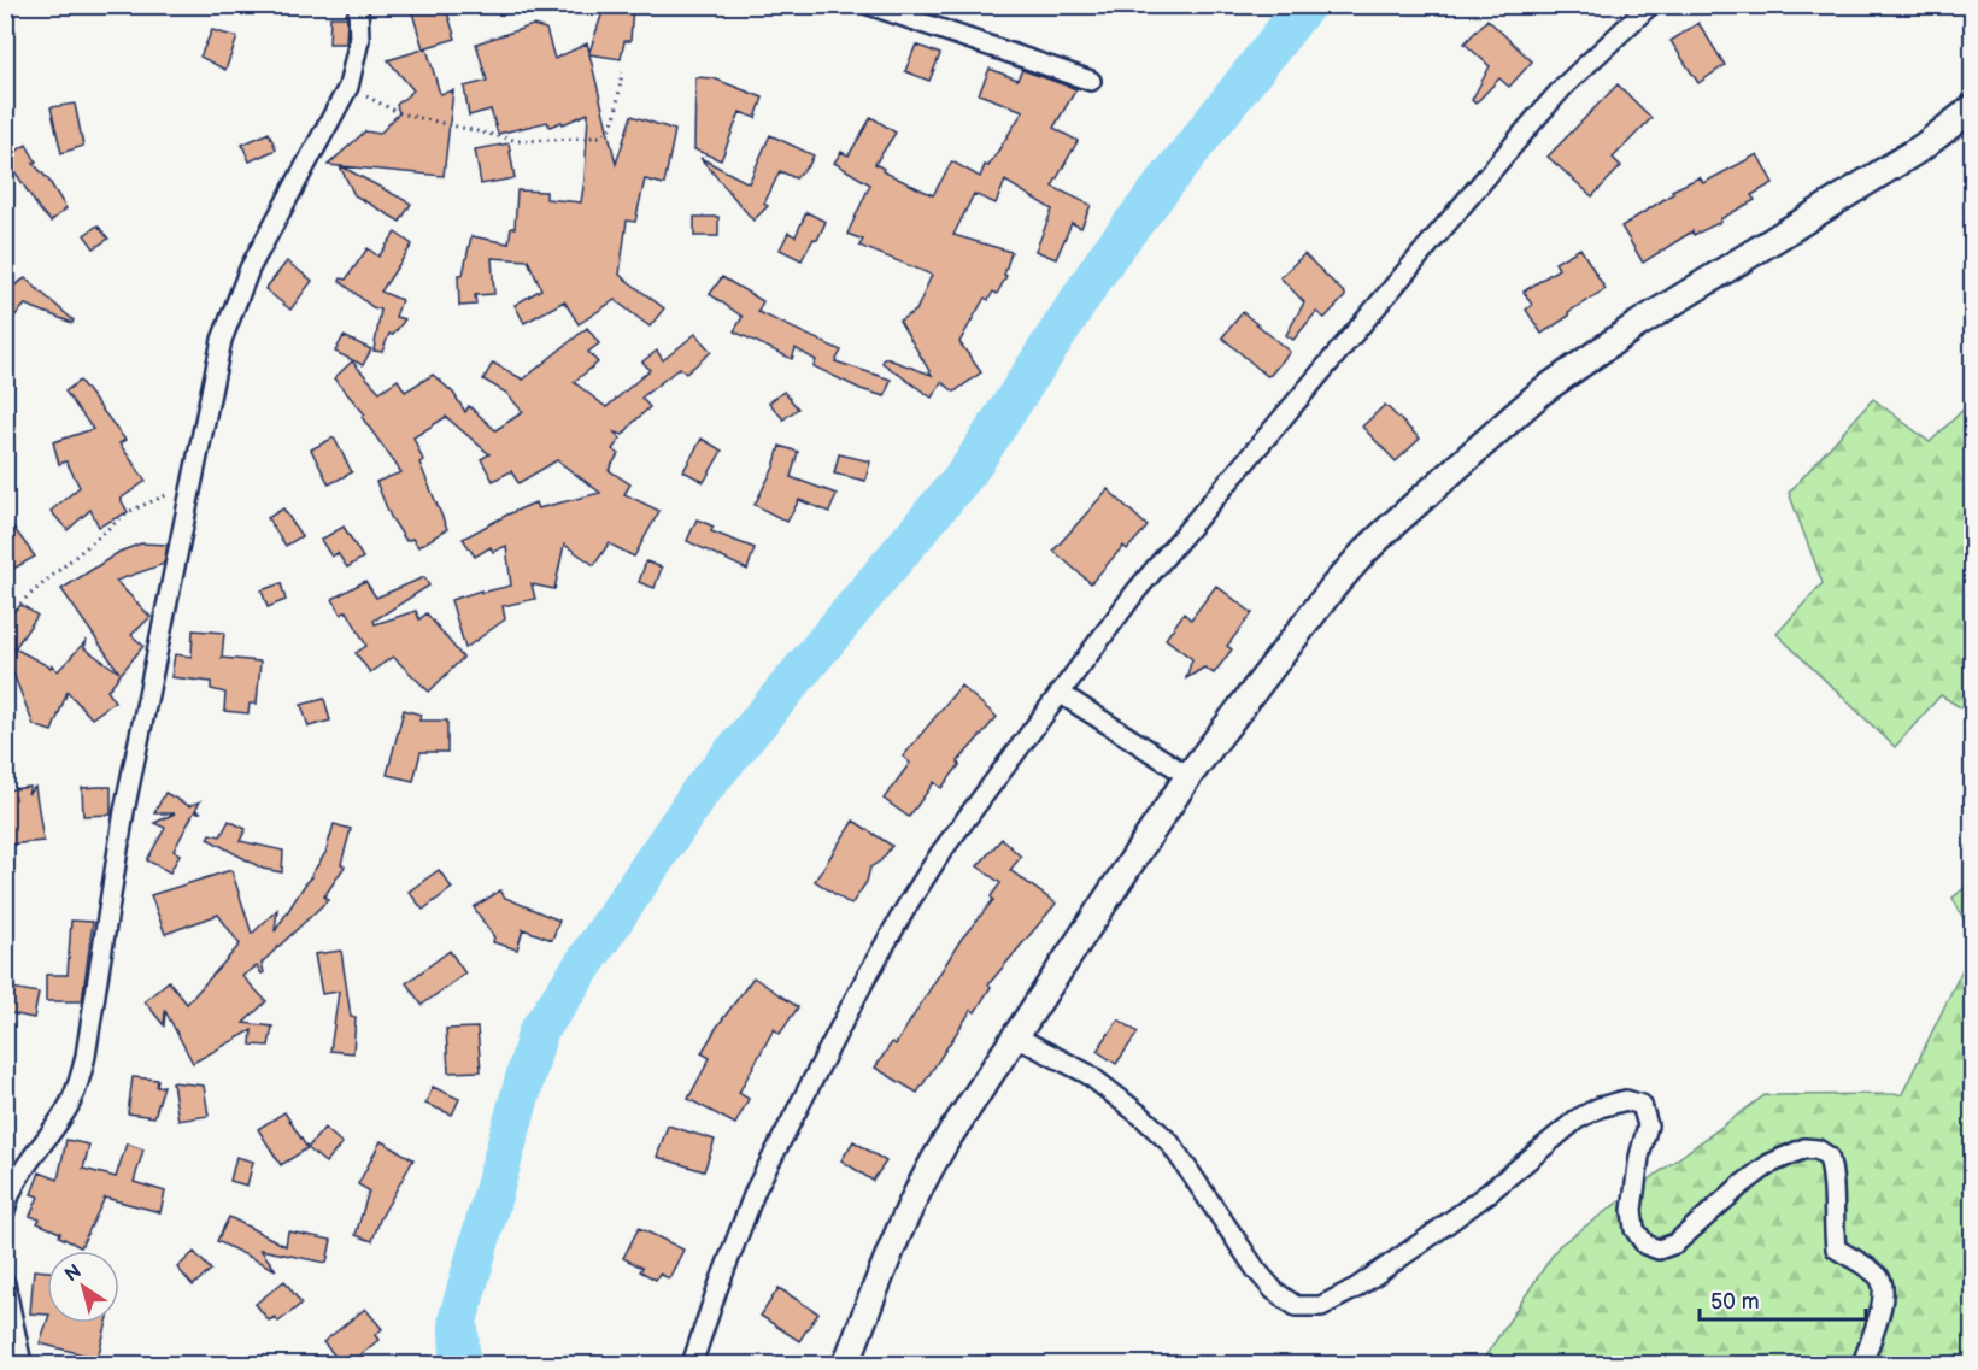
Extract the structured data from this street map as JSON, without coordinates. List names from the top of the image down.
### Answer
{
  "scale_bar": "50 m",
  "north": "top left"
}
